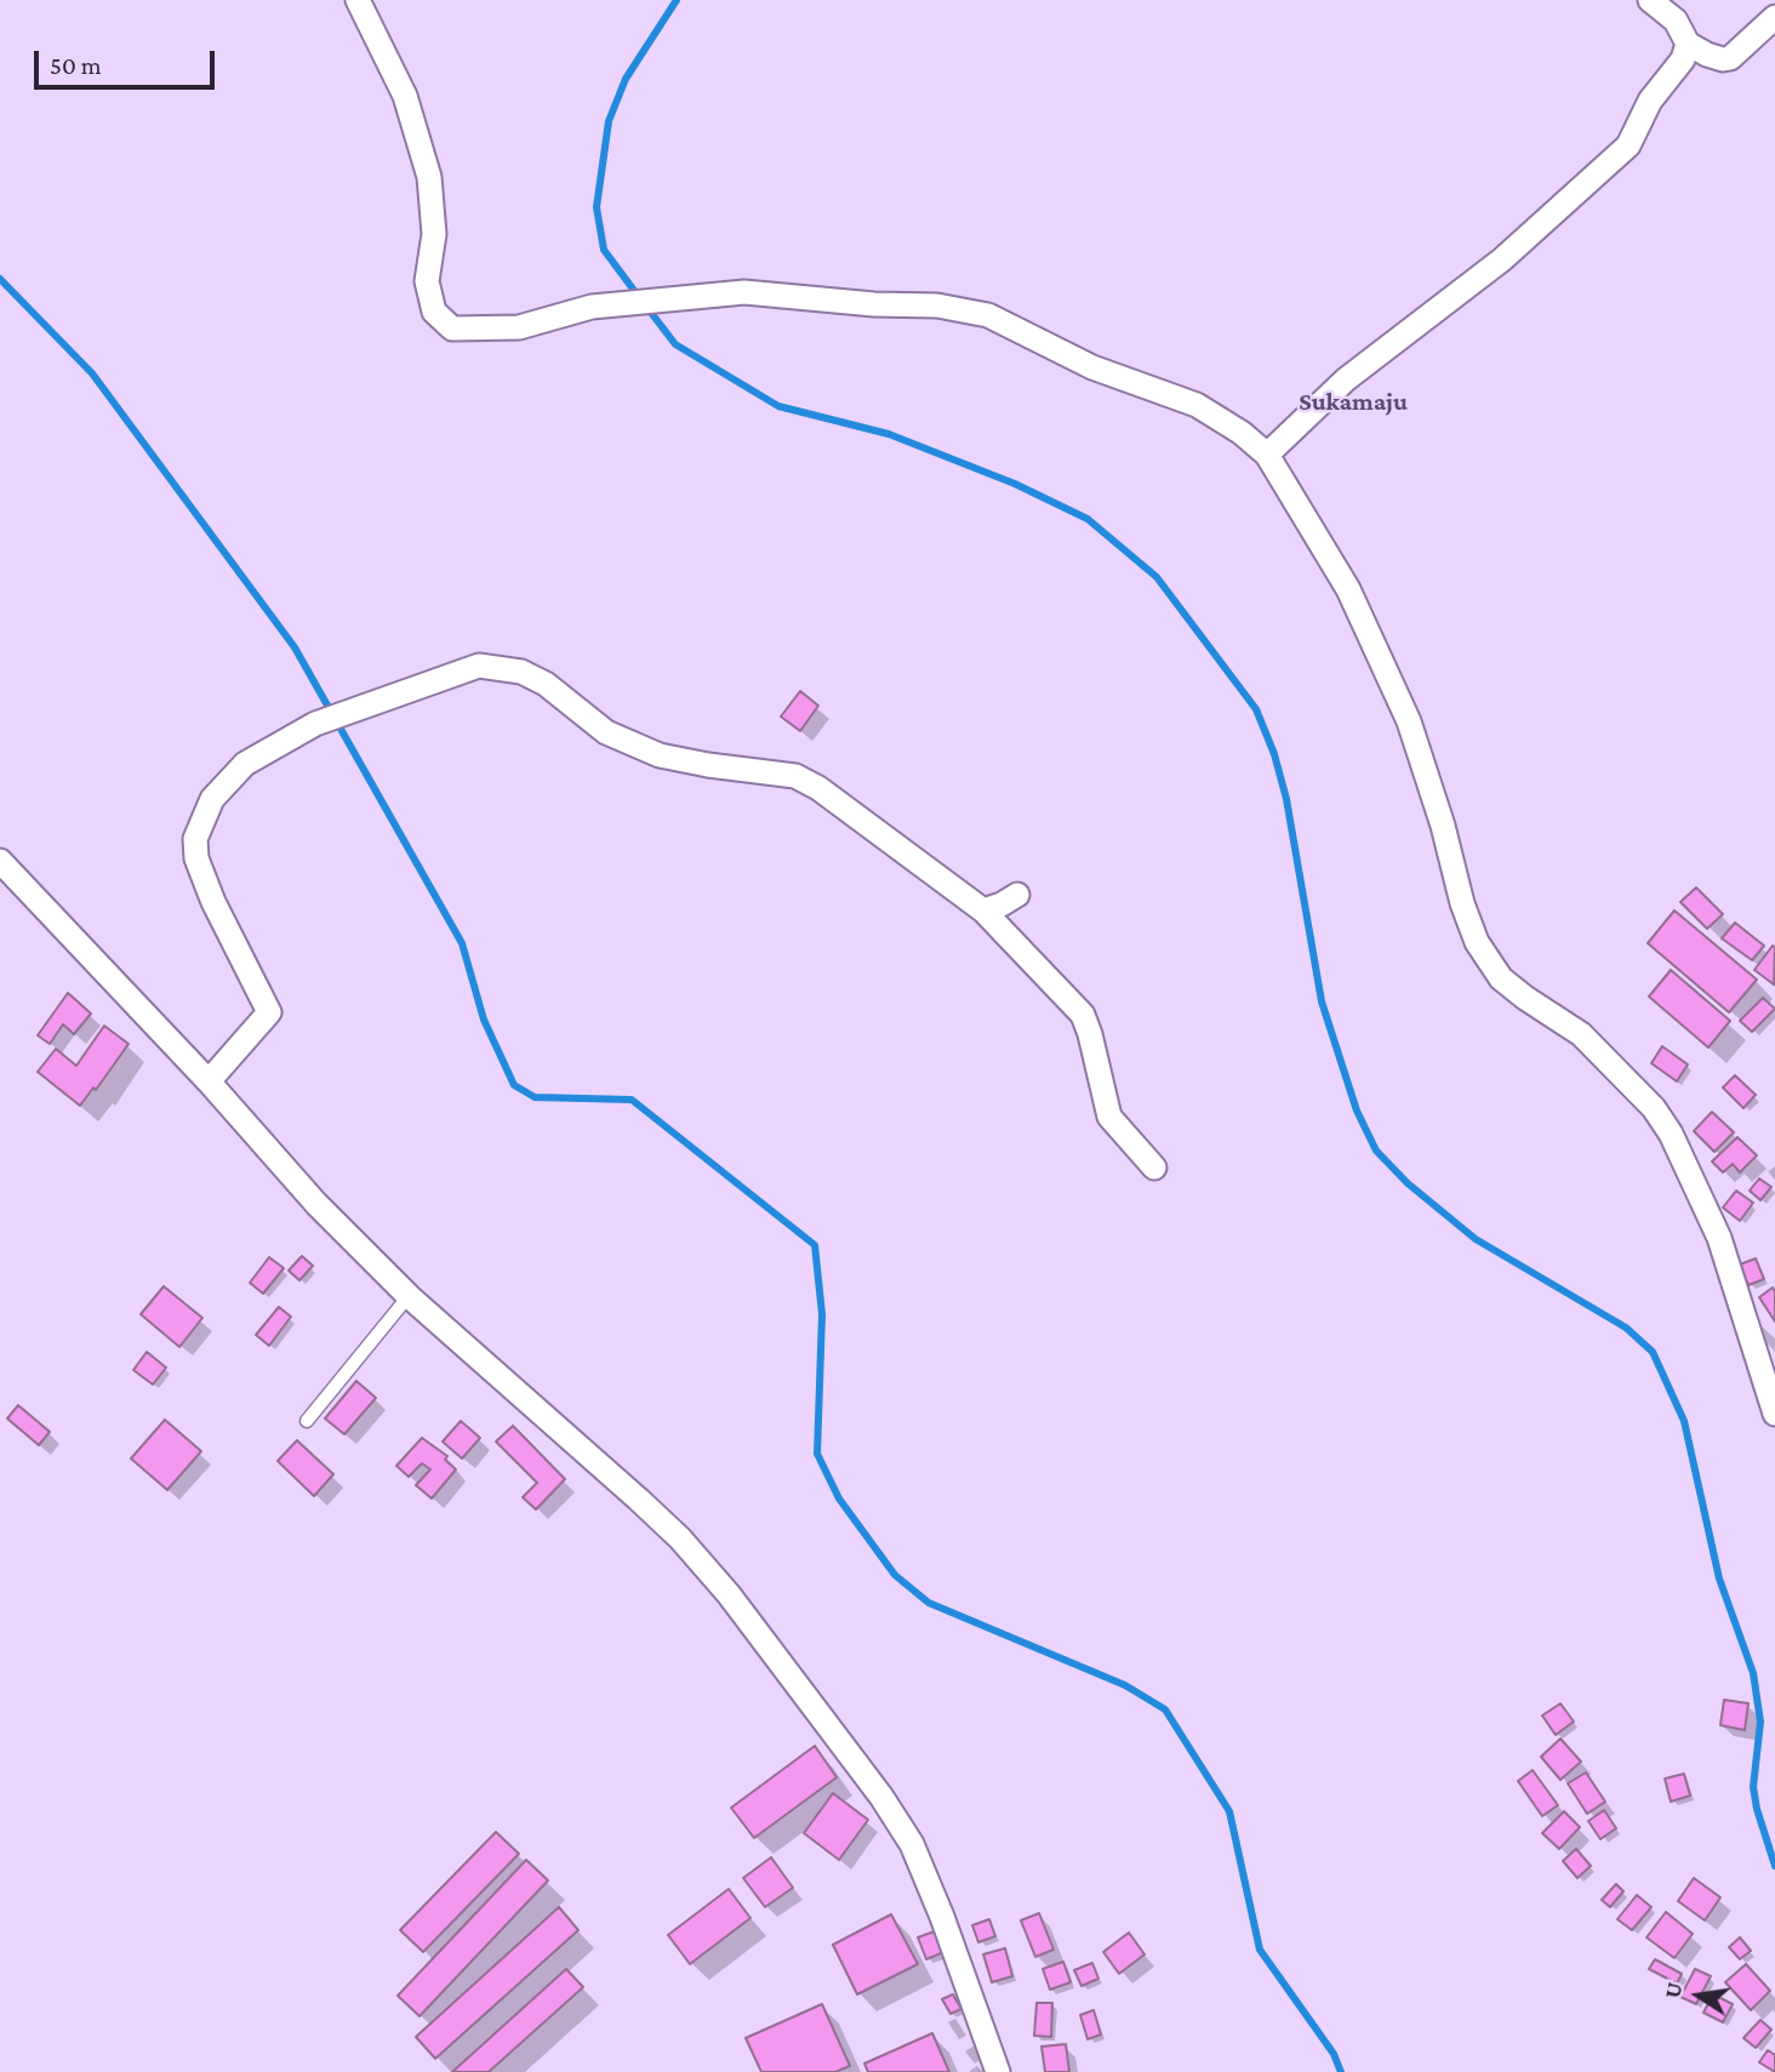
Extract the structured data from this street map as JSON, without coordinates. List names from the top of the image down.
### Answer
{
  "districts": ["Sukamaju"],
  "scale_bar": "50 m",
  "north": "left"
}
